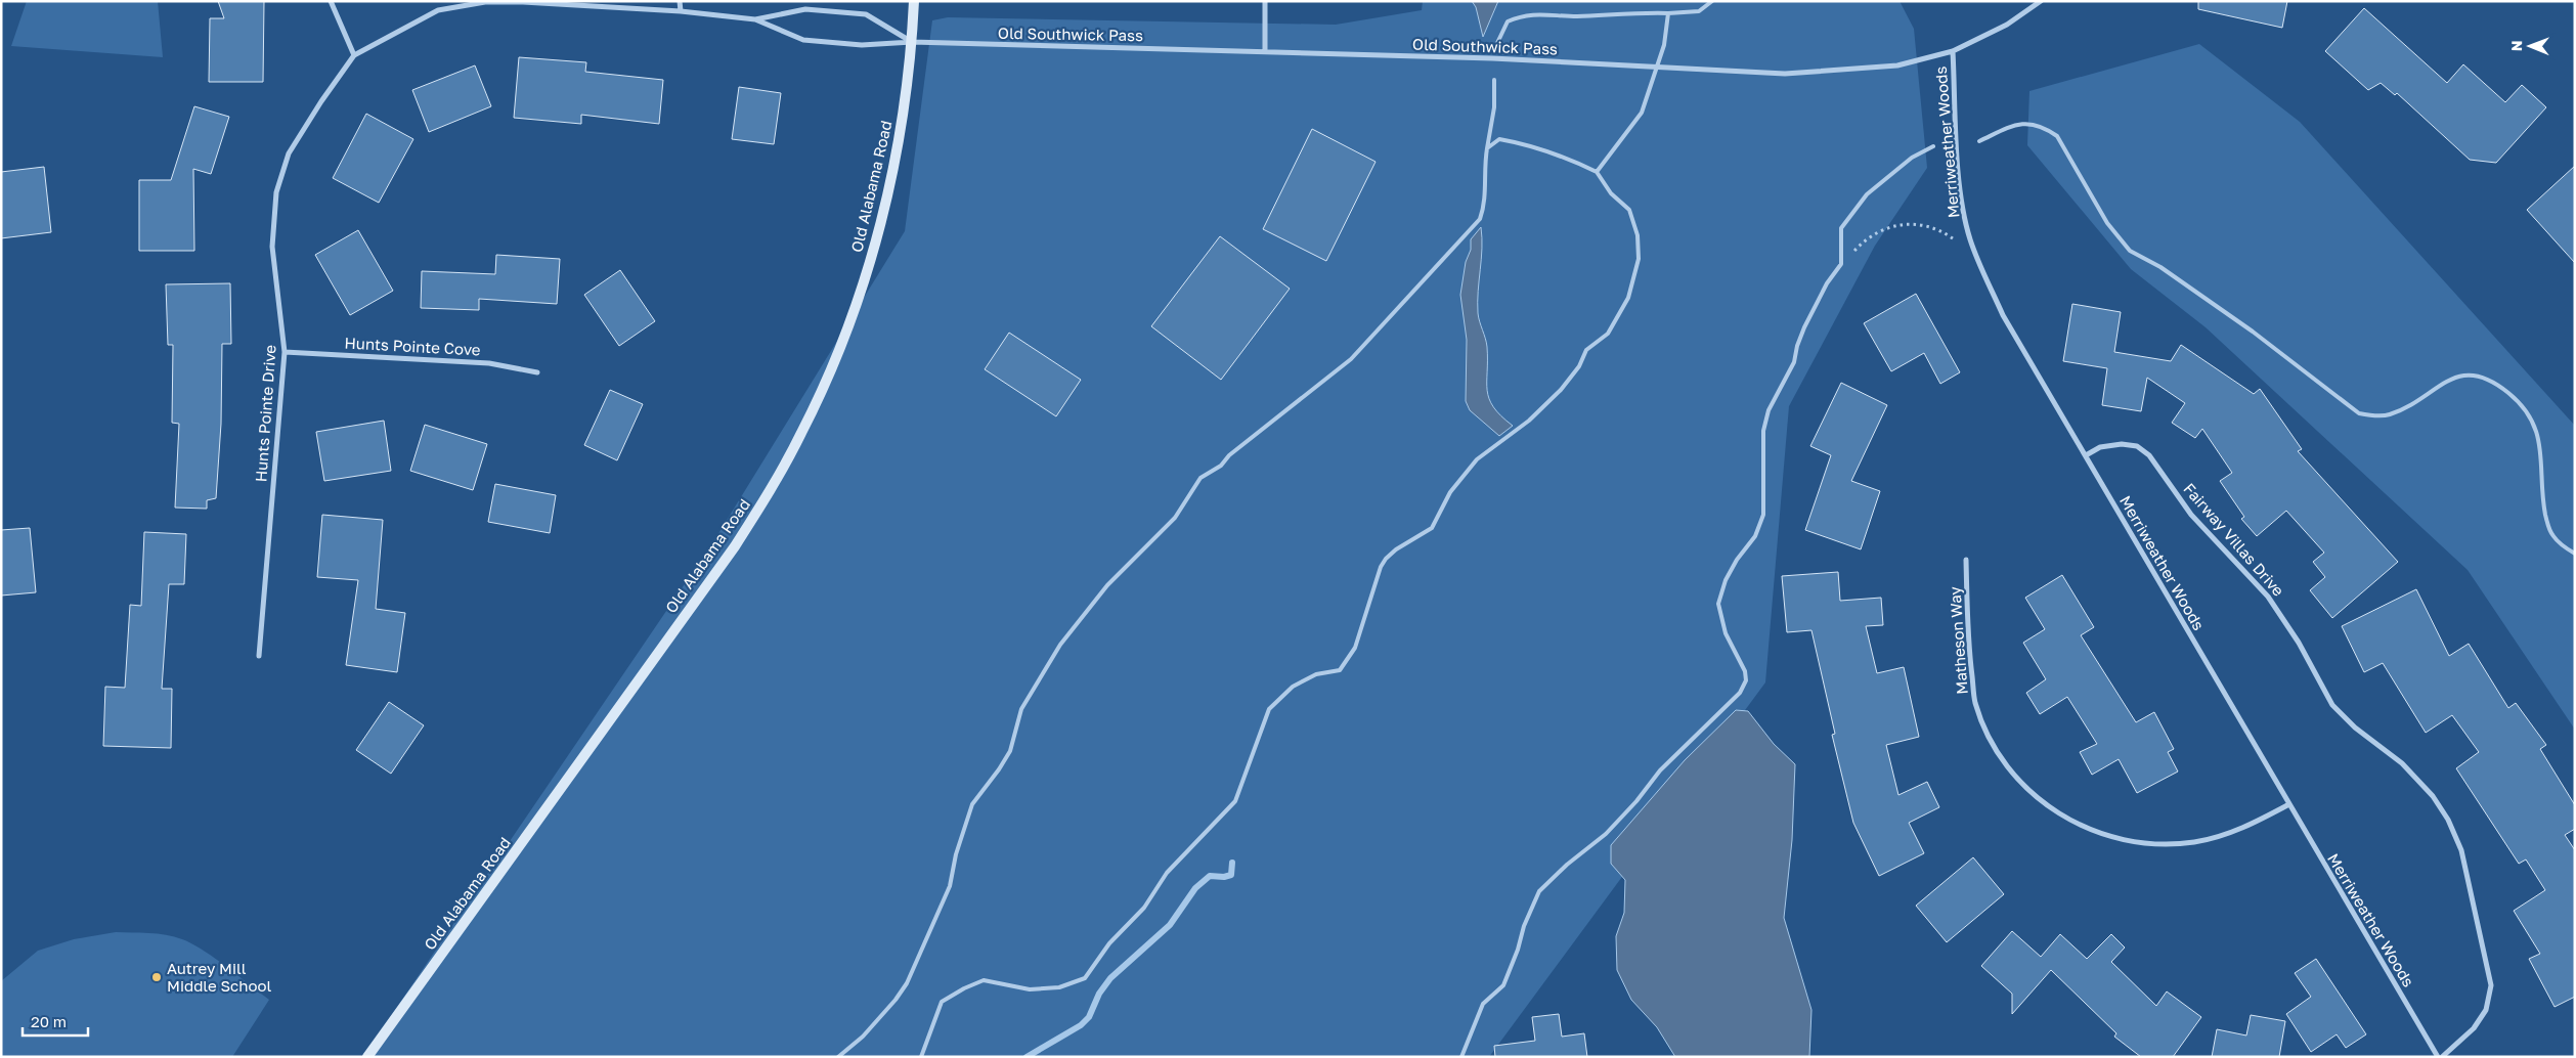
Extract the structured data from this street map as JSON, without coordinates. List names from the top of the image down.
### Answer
{
  "streets": {
    "main road": ["Old Alabama Road"],
    "street": [
      "Old Southwick Pass",
      "Merriweather Woods",
      "Hunts Pointe Cove",
      "Hunts Pointe Drive",
      "Fairway Villas Drive",
      "Matheson Way"
    ]
  },
  "crossings": [
    ["Old Southwick Pass", "Merriweather Woods"],
    ["Old Southwick Pass", "Old Alabama Road"],
    ["Old Southwick Pass", "Hunts Pointe Drive"],
    ["Merriweather Woods", "Fairway Villas Drive"],
    ["Merriweather Woods", "Matheson Way"],
    ["Old Alabama Road", "Hunts Pointe Drive"],
    ["Hunts Pointe Cove", "Hunts Pointe Drive"]
  ],
  "places": ["Autrey Mill Middle School"],
  "scale_bar": "20 m",
  "north": "left"
}
